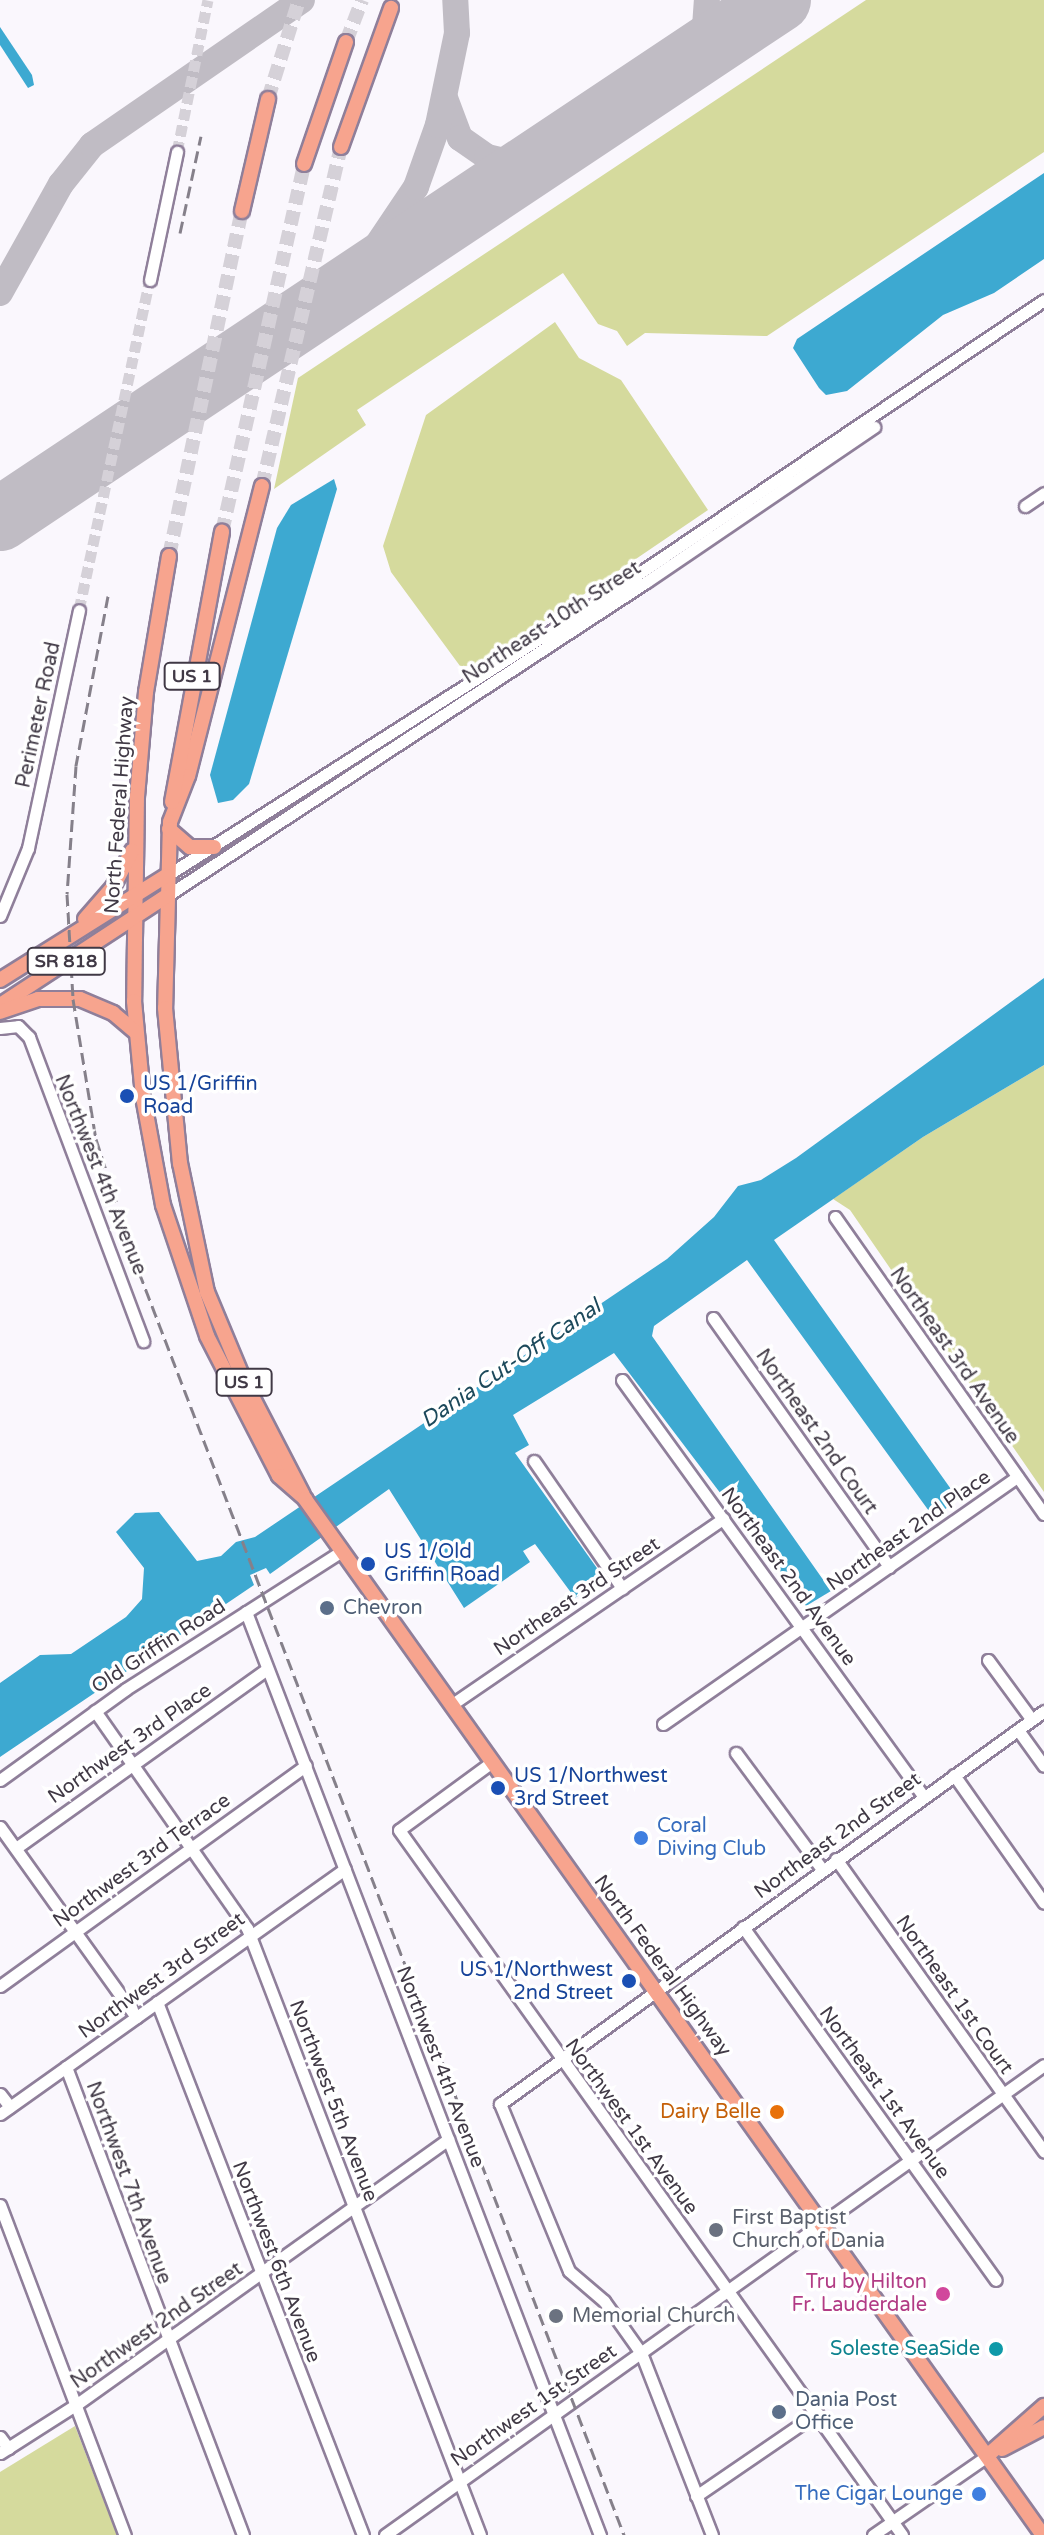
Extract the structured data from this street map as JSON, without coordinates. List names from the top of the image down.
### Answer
{
  "streets": {
    "main road": ["US 1", "North Federal Highway", "SR 818"],
    "street": [
      "Northeast 10th Street",
      "Perimeter Road",
      "Northwest 4th Avenue",
      "Northeast 3rd Avenue",
      "Northeast 2nd Court",
      "Northeast 2nd Place",
      "Northeast 2nd Avenue",
      "Northeast 3rd Street",
      "Old Griffin Road",
      "Northwest 3rd Place",
      "Northeast 2nd Street",
      "Northwest 3rd Terrace",
      "Northwest 3rd Street",
      "Northeast 1st Court",
      "Northeast 1st Avenue",
      "Northwest 5th Avenue",
      "Northwest 1st Avenue",
      "Northwest 7th Avenue",
      "Northwest 6th Avenue",
      "Northwest 2nd Street",
      "Northwest 1st Street"
    ]
  },
  "crossings": [
    ["Northeast 10th Street", "North Federal Highway"],
    ["Northeast 10th Street", "SR 818"],
    ["US 1", "North Federal Highway"],
    ["North Federal Highway", "SR 818"],
    ["North Federal Highway", "Northeast 3rd Street"],
    ["North Federal Highway", "Old Griffin Road"],
    ["North Federal Highway", "Northeast 2nd Street"],
    ["North Federal Highway", "Northwest 1st Avenue"],
    ["North Federal Highway", "Northwest 1st Street"],
    ["Northwest 4th Avenue", "Old Griffin Road"],
    ["Northwest 4th Avenue", "Northwest 3rd Place"],
    ["Northwest 4th Avenue", "Northwest 3rd Terrace"],
    ["Northwest 4th Avenue", "Northwest 3rd Street"],
    ["Northwest 4th Avenue", "Northwest 2nd Street"],
    ["Northwest 4th Avenue", "Northwest 1st Street"],
    ["Northeast 3rd Avenue", "Northeast 2nd Place"],
    ["Northeast 2nd Court", "Northeast 2nd Place"],
    ["Northeast 2nd Place", "Northeast 2nd Avenue"],
    ["Northeast 2nd Avenue", "Northeast 3rd Street"],
    ["Northeast 2nd Avenue", "Northeast 2nd Street"],
    ["Old Griffin Road", "Northwest 5th Avenue"],
    ["Northwest 3rd Place", "Northwest 5th Avenue"],
    ["Northeast 2nd Street", "Northeast 1st Court"],
    ["Northeast 2nd Street", "Northeast 1st Avenue"],
    ["Northwest 3rd Terrace", "Northwest 5th Avenue"],
    ["Northwest 3rd Street", "Northwest 5th Avenue"],
    ["Northwest 3rd Street", "Northwest 7th Avenue"],
    ["Northwest 3rd Street", "Northwest 6th Avenue"],
    ["Northeast 1st Court", "Northwest 1st Street"],
    ["Northeast 1st Avenue", "Northwest 1st Street"],
    ["Northwest 5th Avenue", "Northwest 2nd Street"],
    ["Northwest 5th Avenue", "Northwest 1st Street"],
    ["Northwest 1st Avenue", "Northwest 1st Street"],
    ["Northwest 7th Avenue", "Northwest 2nd Street"],
    ["Northwest 6th Avenue", "Northwest 2nd Street"]
  ],
  "water": ["Dania Cut-Off Canal"],
  "places": [
    "US 1/Griffin Road",
    "US 1/Old Griffin Road",
    "Chevron",
    "US 1/Northwest 3rd Street",
    "Coral Diving Club",
    "US 1/Northwest 2nd Street",
    "Dairy Belle",
    "First Baptist Church of Dania",
    "Tru by Hilton Fr. Lauderdale",
    "Memorial Church",
    "Soleste SeaSide",
    "Dania Post Office",
    "The Cigar Lounge"
  ]
}
